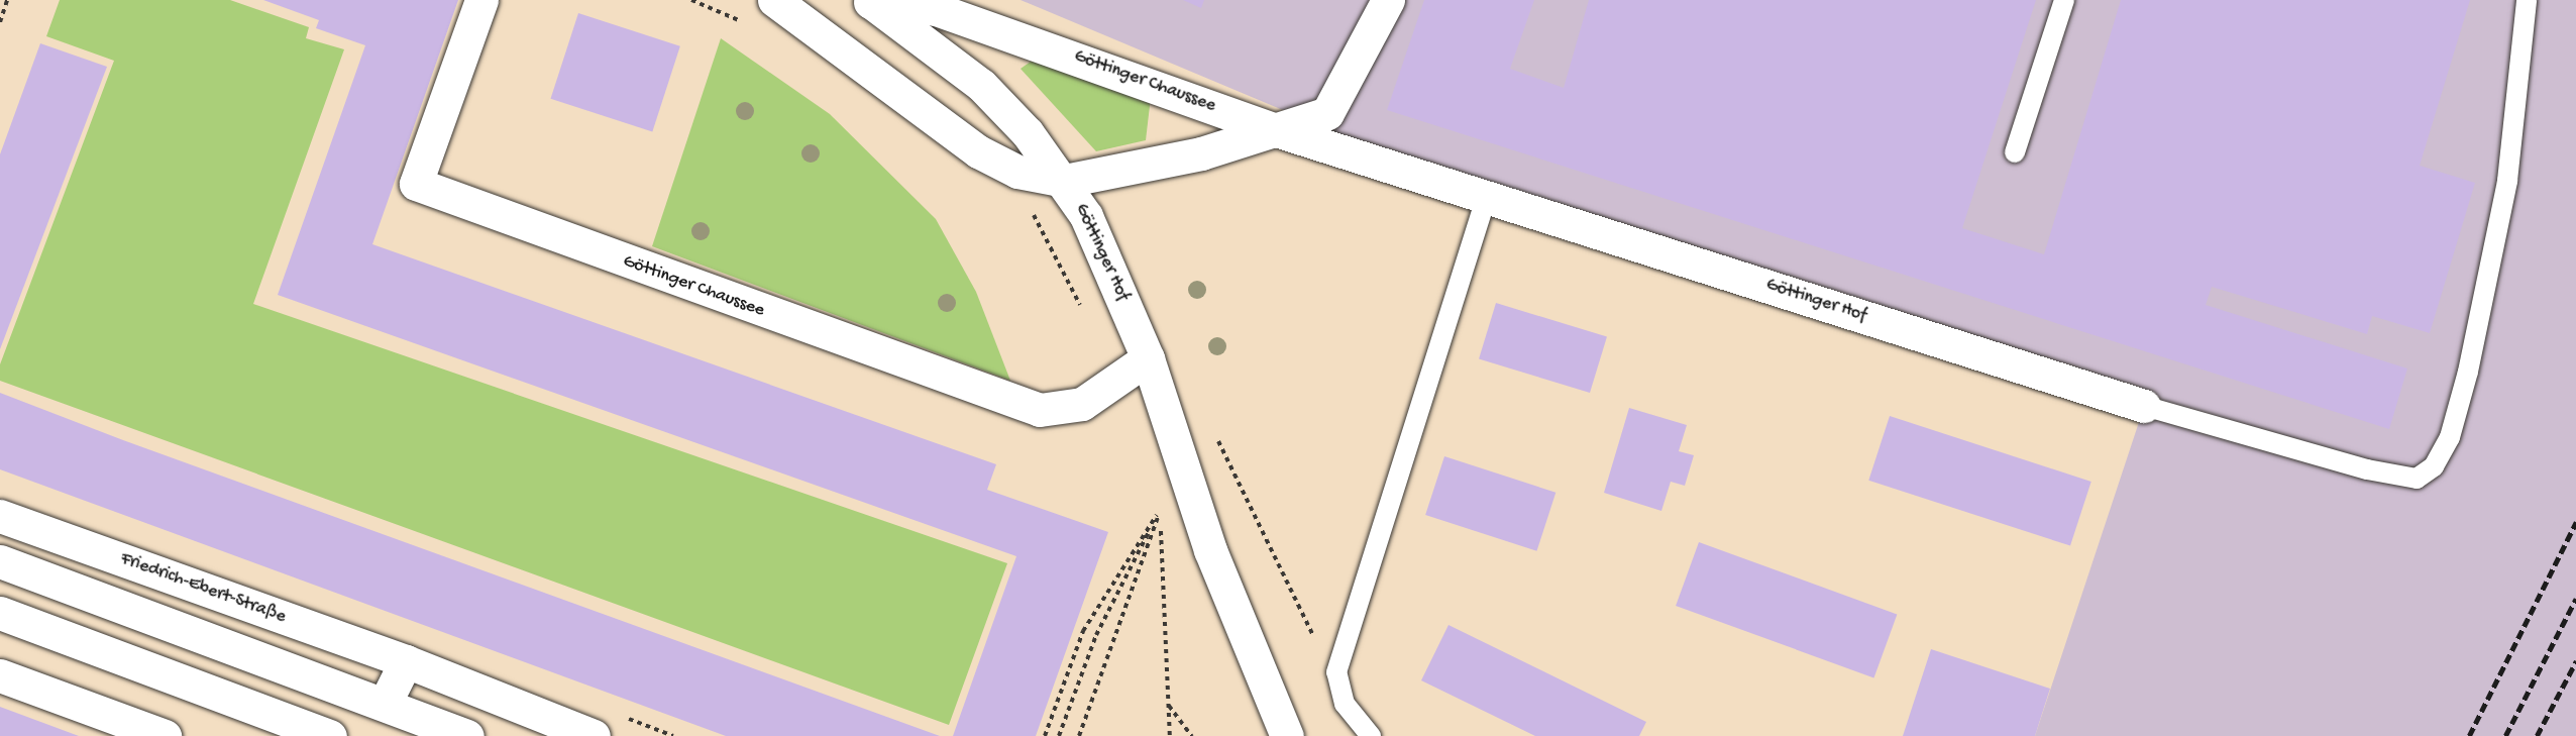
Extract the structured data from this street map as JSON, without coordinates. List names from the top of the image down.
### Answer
{
  "streets": {
    "street": ["Göttinger Chaussee", "Göttinger Hof", "Friedrich-Ebert-Straße"]
  },
  "crossings": [
    ["Göttinger Chaussee", "Göttinger Hof"]
  ]
}
